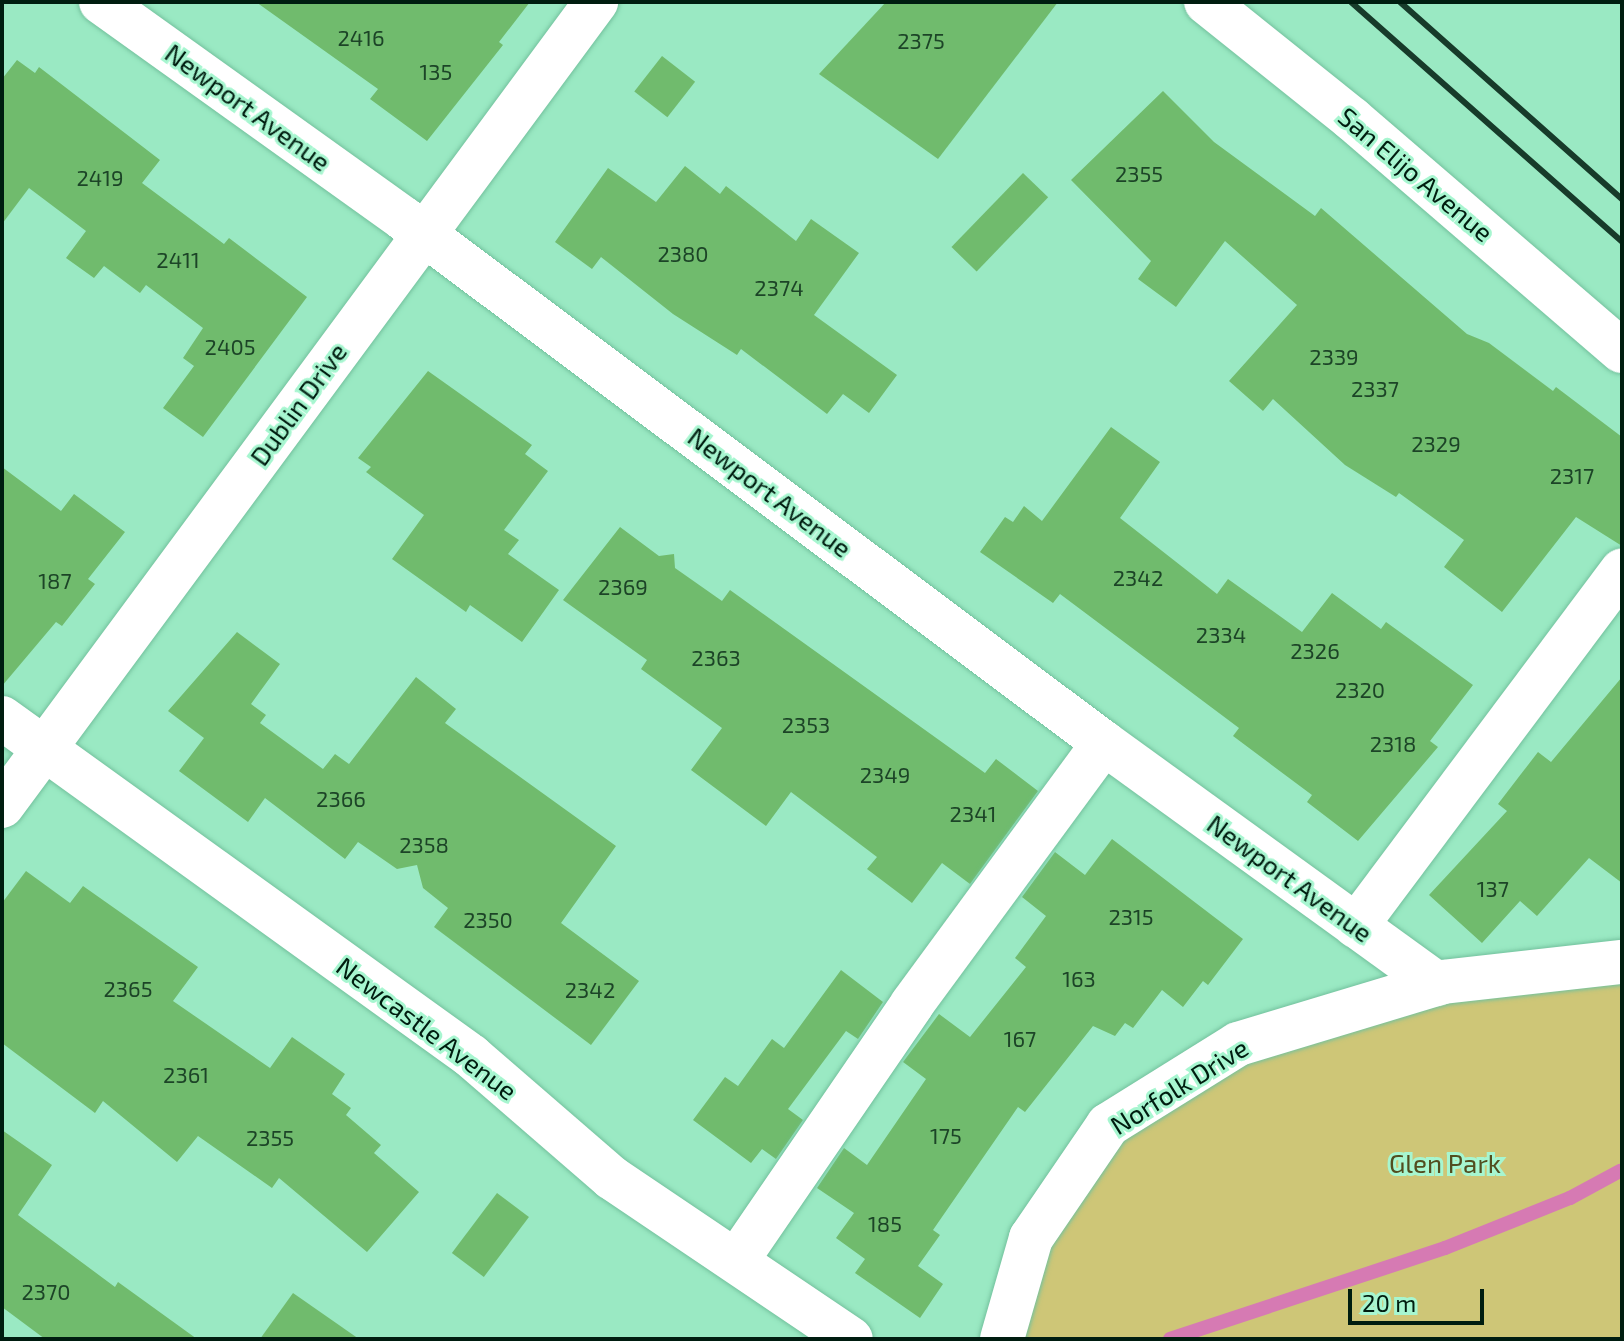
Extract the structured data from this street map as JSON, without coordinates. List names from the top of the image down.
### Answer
{
  "streets": {
    "street": [
      "Newport Avenue",
      "San Elijo Avenue",
      "Dublin Drive",
      "Newcastle Avenue",
      "Norfolk Drive"
    ]
  },
  "crossings": [
    ["Newport Avenue", "Dublin Drive"],
    ["Newport Avenue", "Norfolk Drive"],
    ["Dublin Drive", "Newcastle Avenue"]
  ],
  "parks": ["Glen Park"],
  "house_numbers": [
    "2416",
    "2375",
    "135",
    "2355",
    "2419",
    "2380",
    "2411",
    "2374",
    "2405",
    "2339",
    "2337",
    "2329",
    "2317",
    "2342",
    "187",
    "2369",
    "2334",
    "2326",
    "2363",
    "2320",
    "2353",
    "2318",
    "2349",
    "2366",
    "2341",
    "2358",
    "137",
    "2315",
    "2350",
    "163",
    "2365",
    "2342",
    "167",
    "2361",
    "175",
    "2355",
    "185",
    "2370"
  ],
  "scale_bar": "20 m"
}
